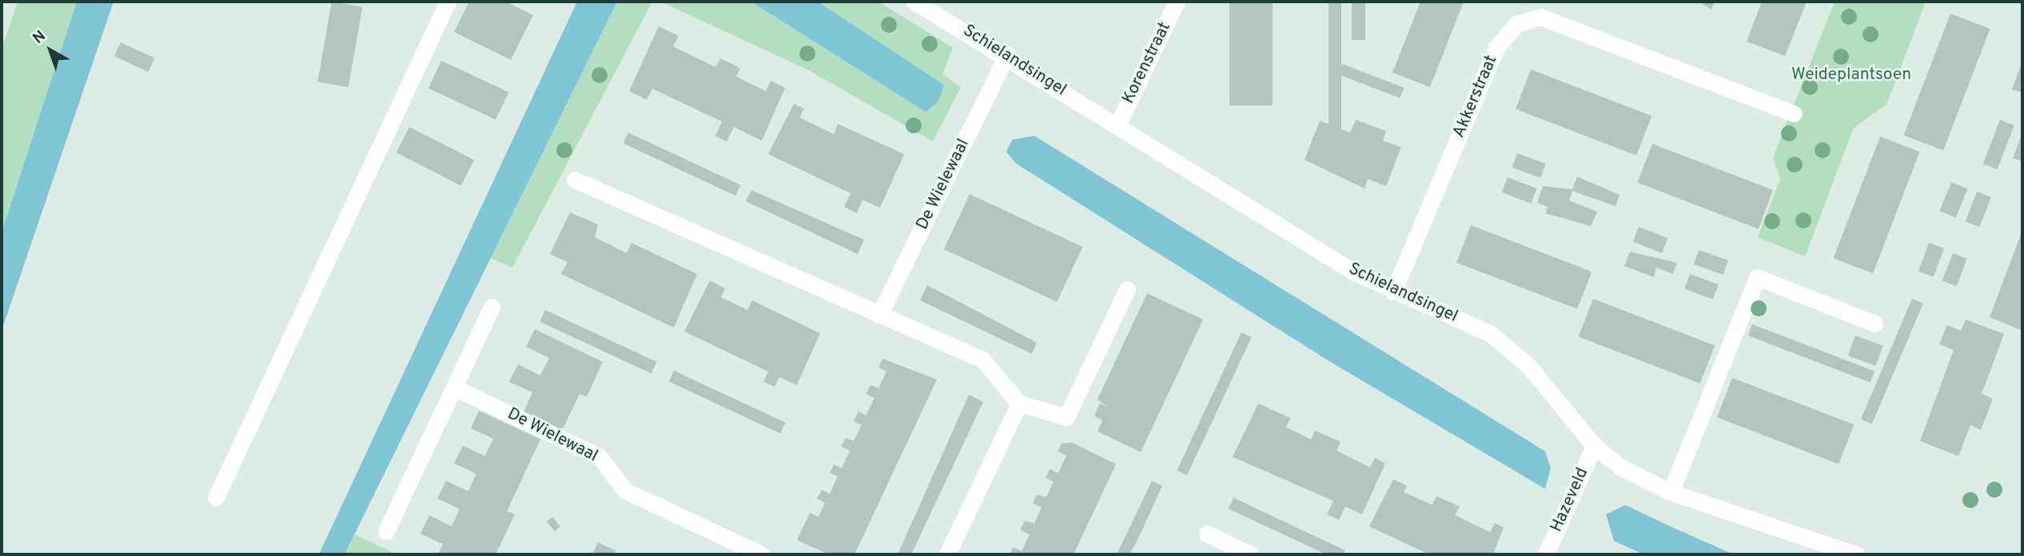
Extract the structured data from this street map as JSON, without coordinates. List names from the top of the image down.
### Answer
{
  "streets": {
    "street": [
      "Schielandsingel",
      "Korenstraat",
      "Akkerstraat",
      "De Wielewaal",
      "Hazeveld"
    ]
  },
  "crossings": [
    ["Schielandsingel", "Korenstraat"],
    ["Schielandsingel", "Akkerstraat"],
    ["Schielandsingel", "De Wielewaal"],
    ["Schielandsingel", "Hazeveld"]
  ],
  "parks": ["Weideplantsoen"],
  "north": "top left"
}
